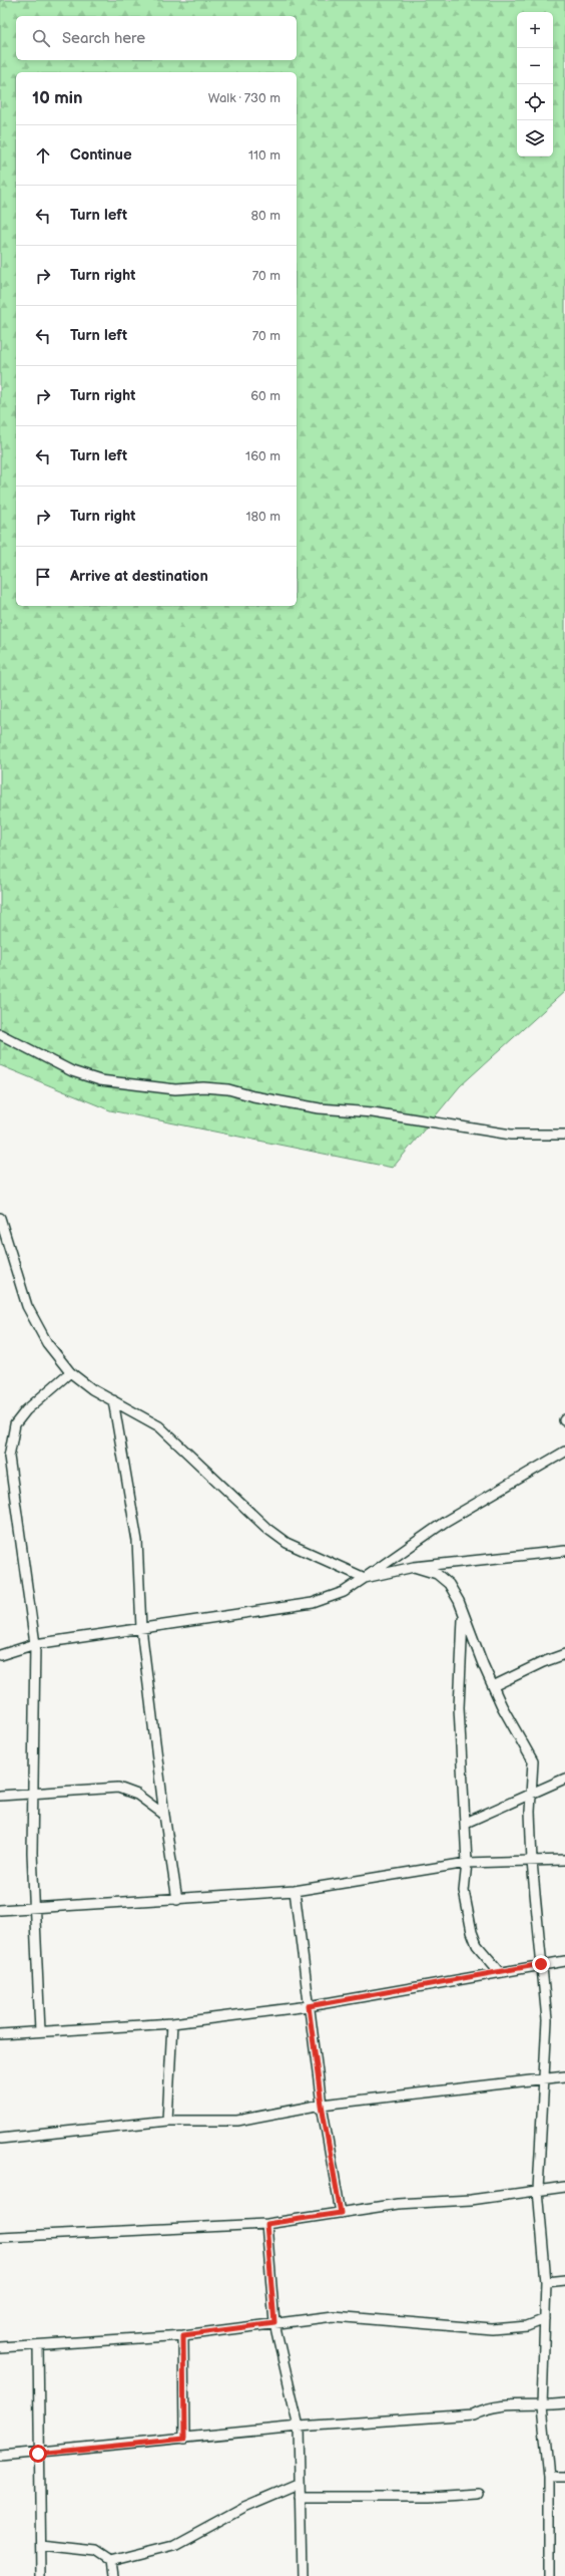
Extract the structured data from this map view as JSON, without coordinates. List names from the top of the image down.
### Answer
{
  "page": {
    "map_buttons": ["+", "−"],
    "search": "Search here",
    "heading": ["10 min", "Walk · 730 m"],
    "list": [
      ["Continue", "110 m"],
      ["Turn left", "80 m"],
      ["Turn right", "70 m"],
      ["Turn left", "70 m"],
      ["Turn right", "60 m"],
      ["Turn left", "160 m"],
      ["Turn right", "180 m"],
      "Arrive at destination"
    ]
  }
}
